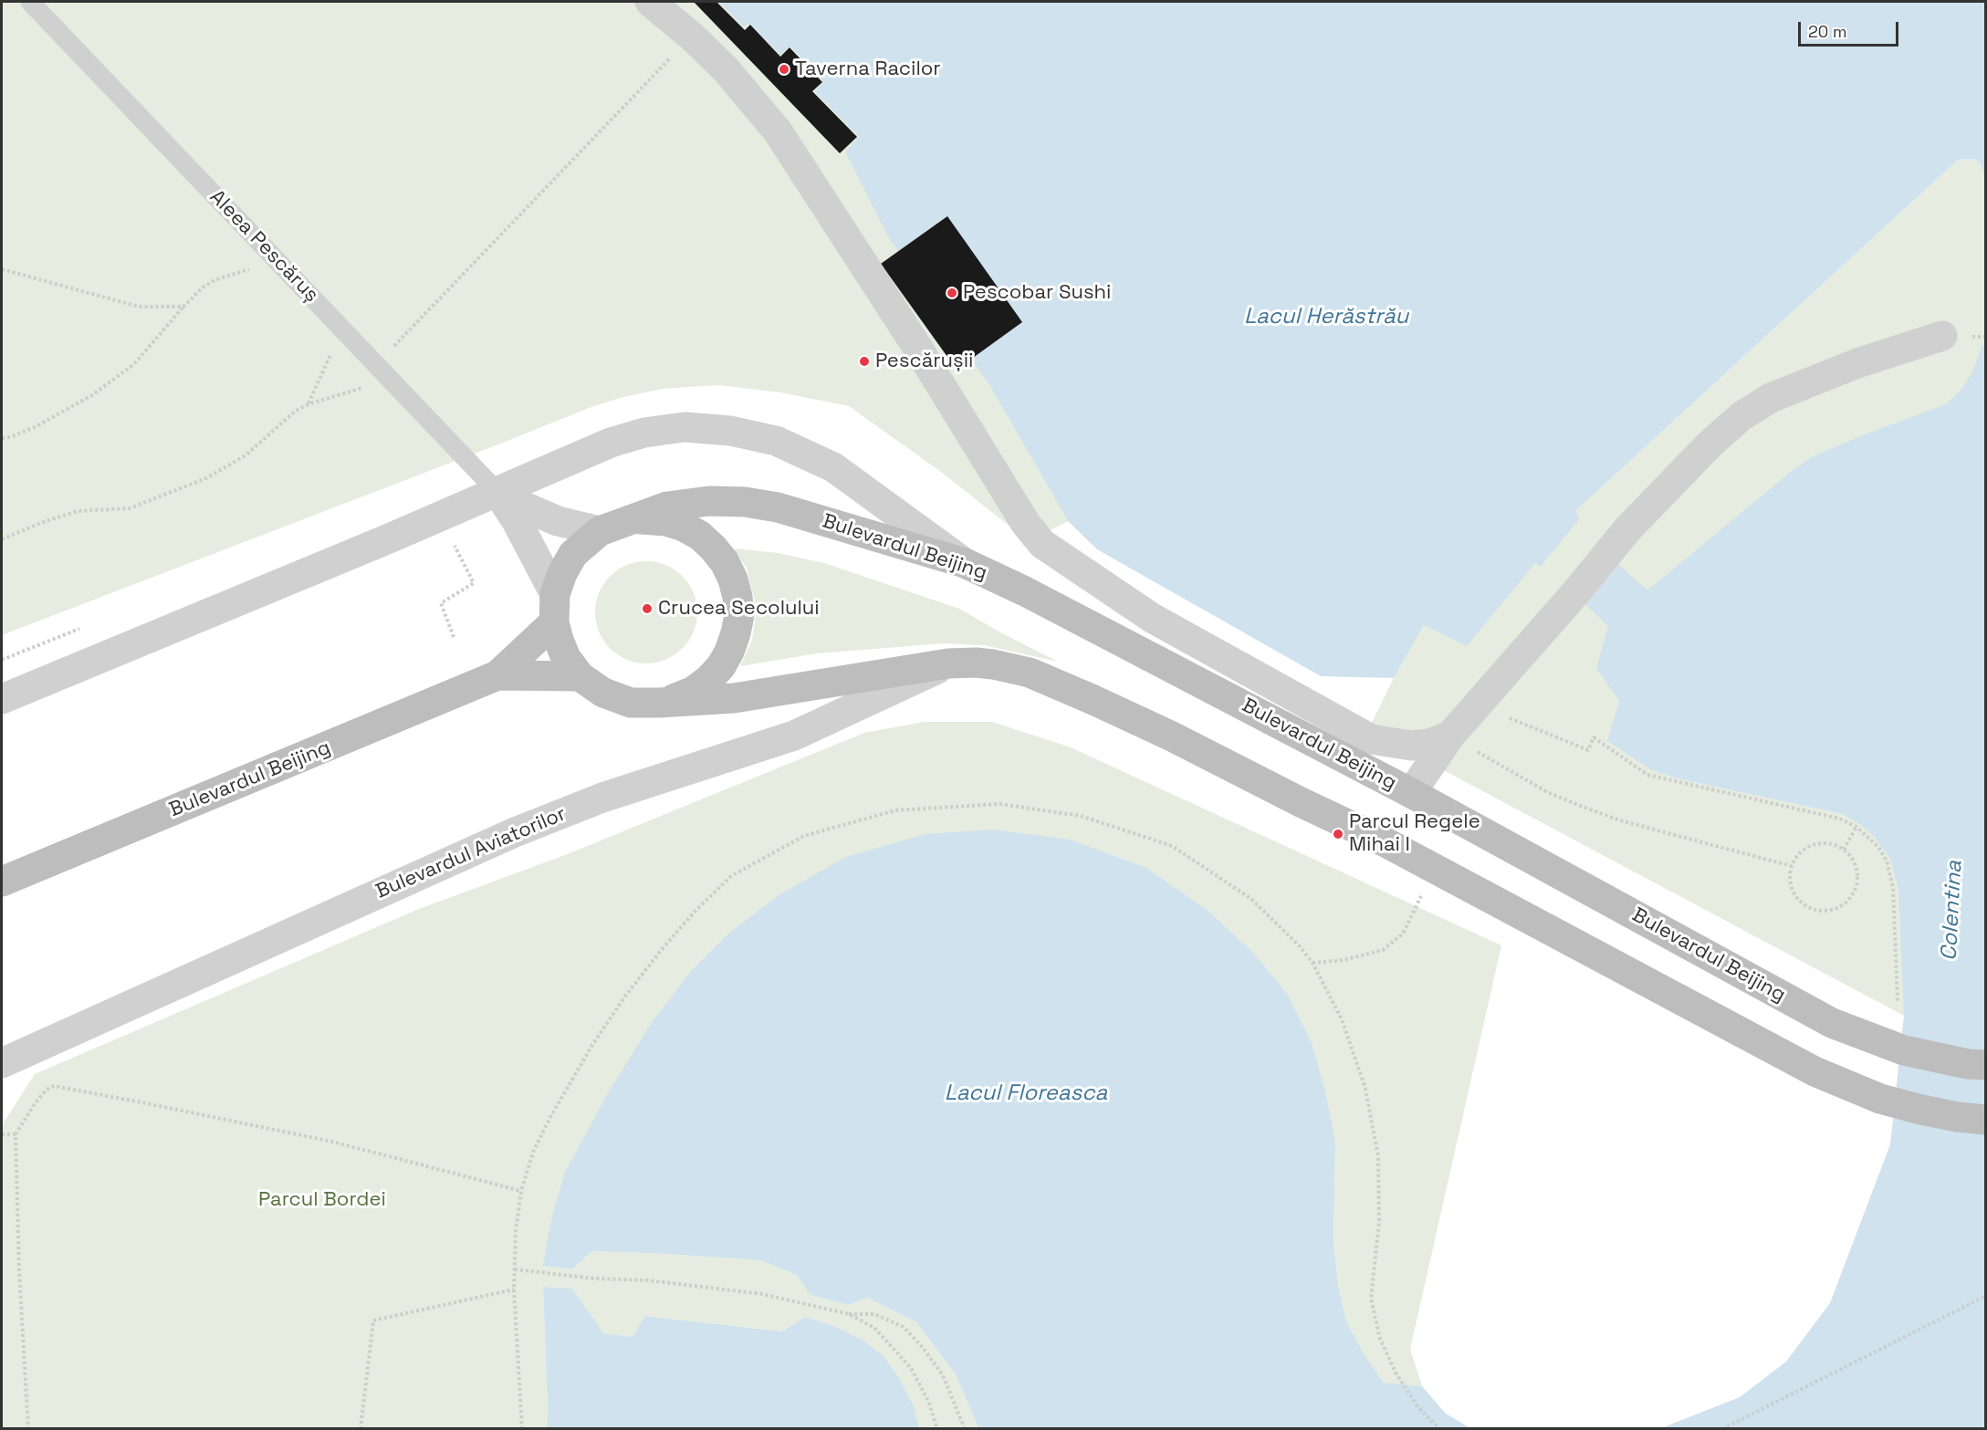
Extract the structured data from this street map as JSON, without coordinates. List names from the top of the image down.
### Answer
{
  "streets": {
    "main road": ["Bulevardul Beijing"],
    "street": ["Bulevardul Aviatorilor"],
    "lane": ["Aleea Pescăruș"]
  },
  "crossings": [
    ["Bulevardul Beijing", "Bulevardul Aviatorilor"]
  ],
  "water": ["Lacul Herăstrău", "Colentina", "Lacul Floreasca"],
  "parks": ["Parcul Bordei"],
  "places": [
    "Taverna Racilor",
    "Pescobar Sushi",
    "Pescărușii",
    "Crucea Secolului",
    "Parcul Regele Mihai I"
  ],
  "scale_bar": "20 m"
}
